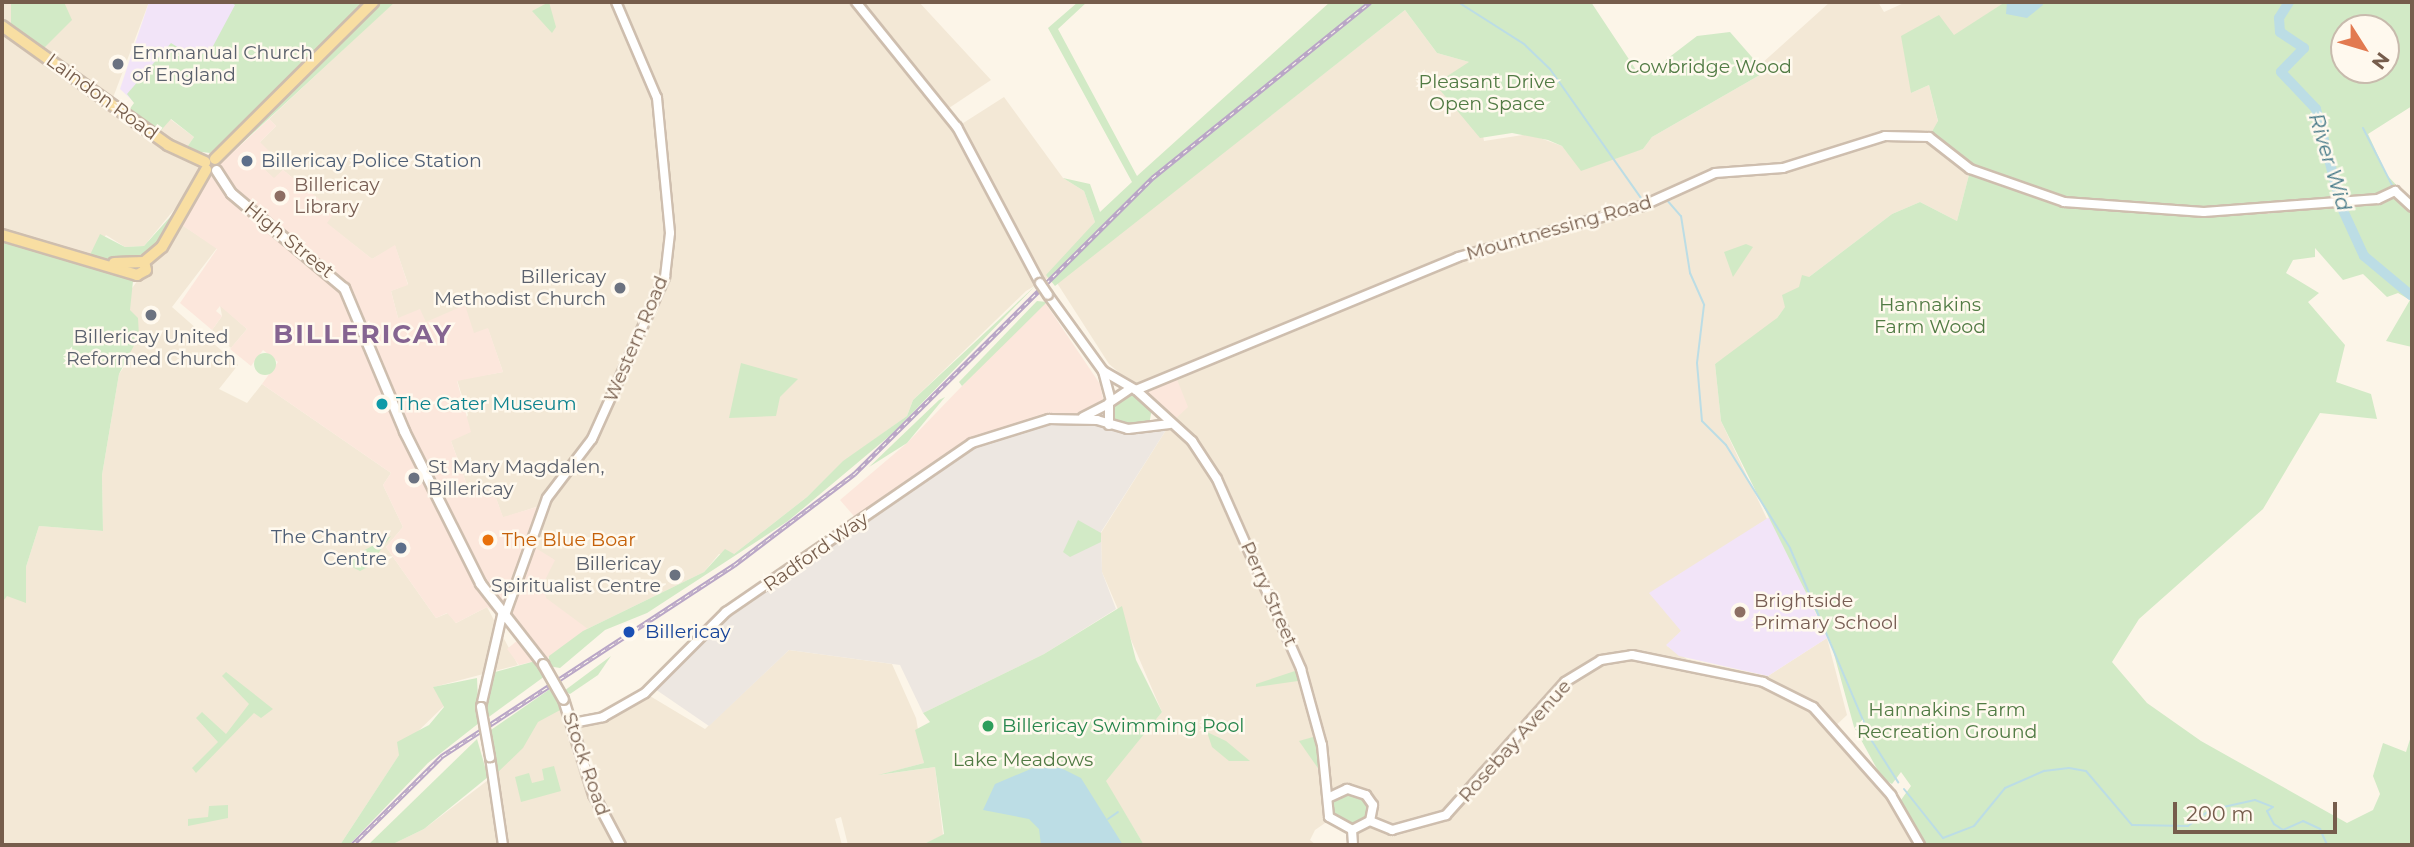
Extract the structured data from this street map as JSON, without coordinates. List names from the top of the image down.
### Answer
{
  "streets": {
    "main road": ["Laindon Road", "High Street", "Stock Road"],
    "street": [
      "Mountnessing Road",
      "Western Road",
      "Radford Way",
      "Perry Street",
      "Rosebay Avenue"
    ]
  },
  "crossings": [
    ["Laindon Road", "High Street"],
    ["Mountnessing Road", "Radford Way"],
    ["High Street", "Western Road"],
    ["High Street", "Stock Road"],
    ["Radford Way", "Stock Road"],
    ["Perry Street", "Rosebay Avenue"]
  ],
  "districts": ["BILLERICAY"],
  "water": ["River Wid"],
  "parks": [
    "Cowbridge Wood",
    "Pleasant Drive Open Space",
    "Hannakins Farm Wood",
    "Hannakins Farm Recreation Ground",
    "Lake Meadows"
  ],
  "places": [
    "Emmanual Church of England",
    "Billericay Police Station",
    "Billericay Library",
    "Billericay Methodist Church",
    "Billericay United Reformed Church",
    "The Cater Museum",
    "St Mary Magdalen, Billericay",
    "The Blue Boar",
    "The Chantry Centre",
    "Billericay Spiritualist Centre",
    "Brightside Primary School",
    "Billericay",
    "Billericay Swimming Pool"
  ],
  "scale_bar": "200 m",
  "north": "bottom right"
}
